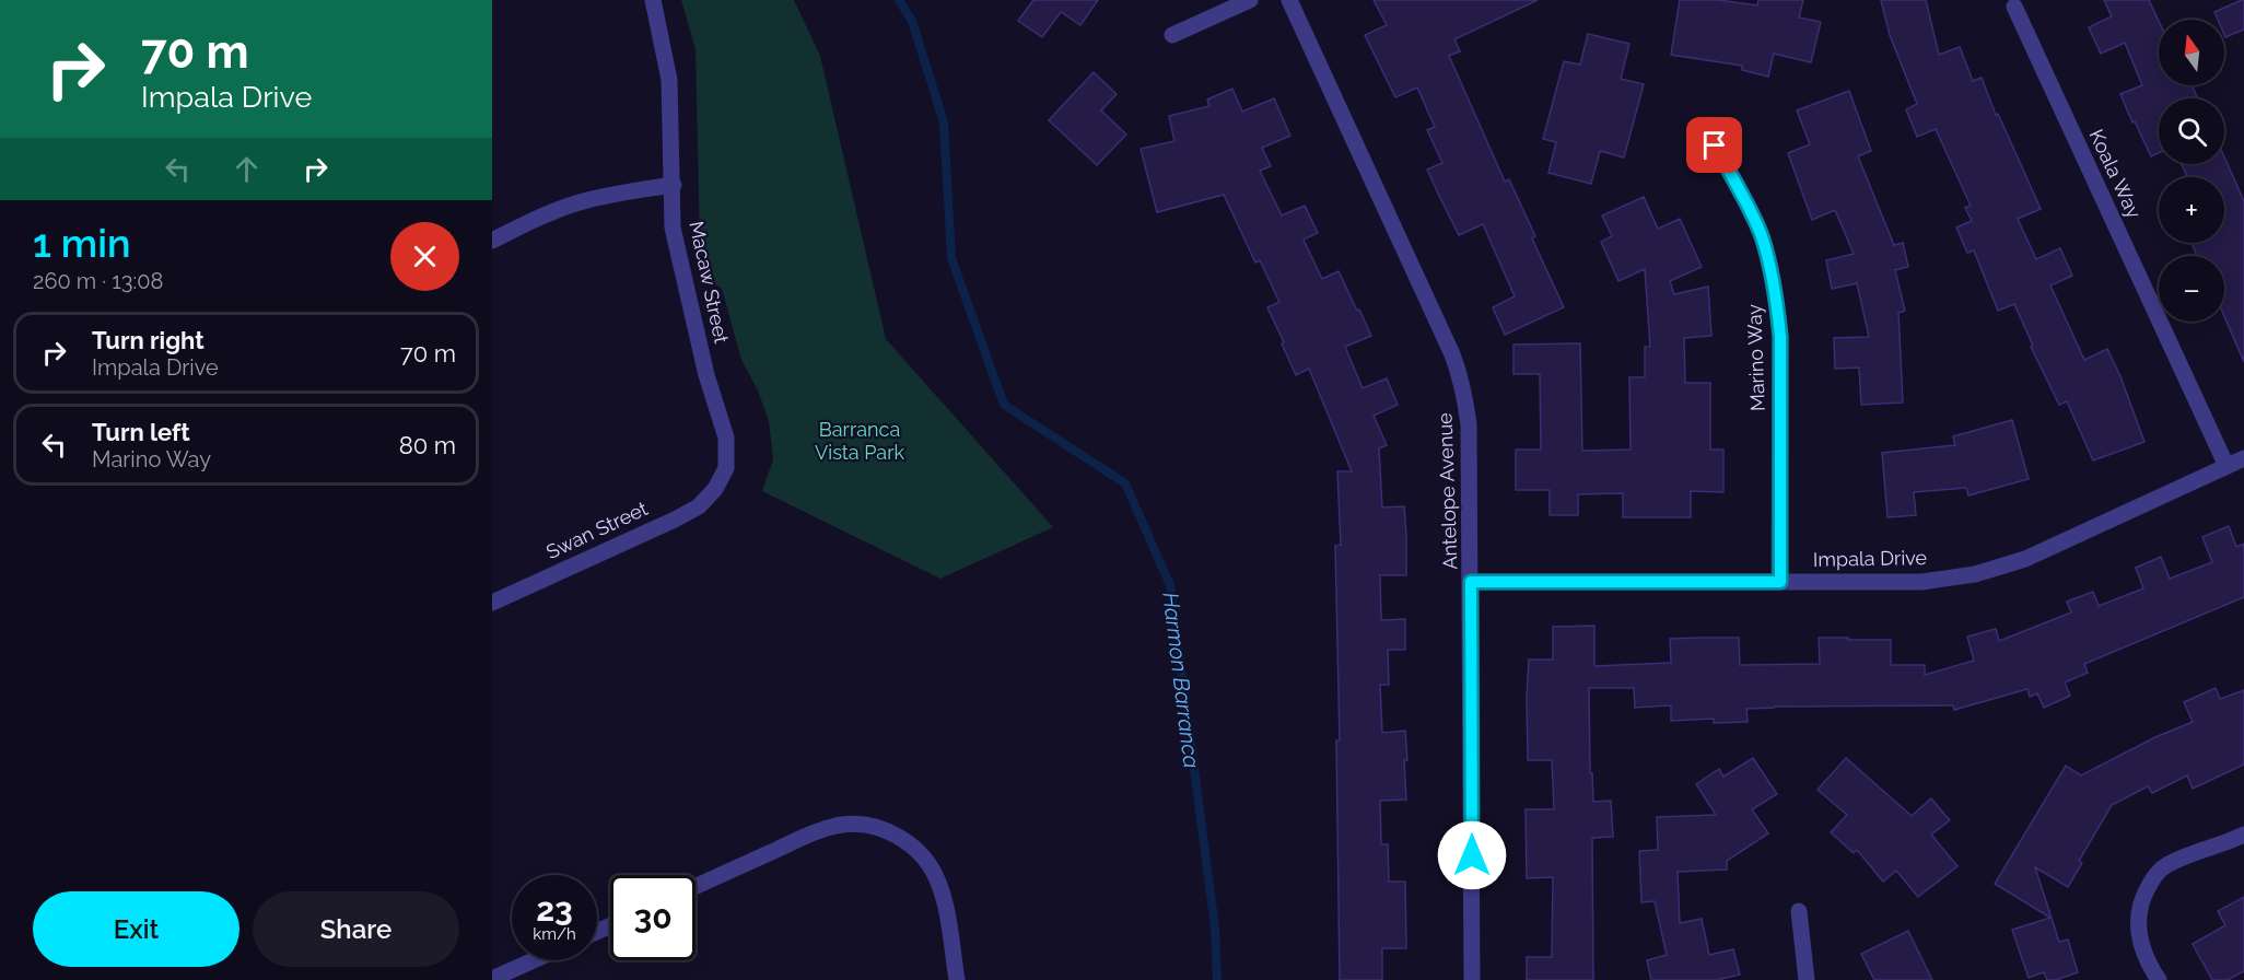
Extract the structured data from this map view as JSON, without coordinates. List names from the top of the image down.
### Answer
{
  "streets": {
    "street": [
      "Koala Way",
      "Macaw Street",
      "Marino Way",
      "Antelope Avenue",
      "Swan Street",
      "Impala Drive"
    ]
  },
  "crossings": [
    ["Koala Way", "Impala Drive"],
    ["Macaw Street", "Swan Street"],
    ["Marino Way", "Impala Drive"],
    ["Antelope Avenue", "Impala Drive"]
  ],
  "water": ["Harmon Barranca"],
  "parks": ["Barranca Vista Park"],
  "north": "top",
  "page": {
    "turn": ["70 m", "Impala Drive"],
    "map_buttons": ["+", "−"],
    "heading": ["1 min", "260 m · 13:08"],
    "list": [
      {
        "name": "Turn right",
        "note": "Impala Drive",
        "value": "70 m"
      },
      {
        "name": "Turn left",
        "note": "Marino Way",
        "value": "80 m"
      }
    ],
    "speed": "23 km/h",
    "limit": "30",
    "buttons": ["Exit", "Share"]
  }
}
